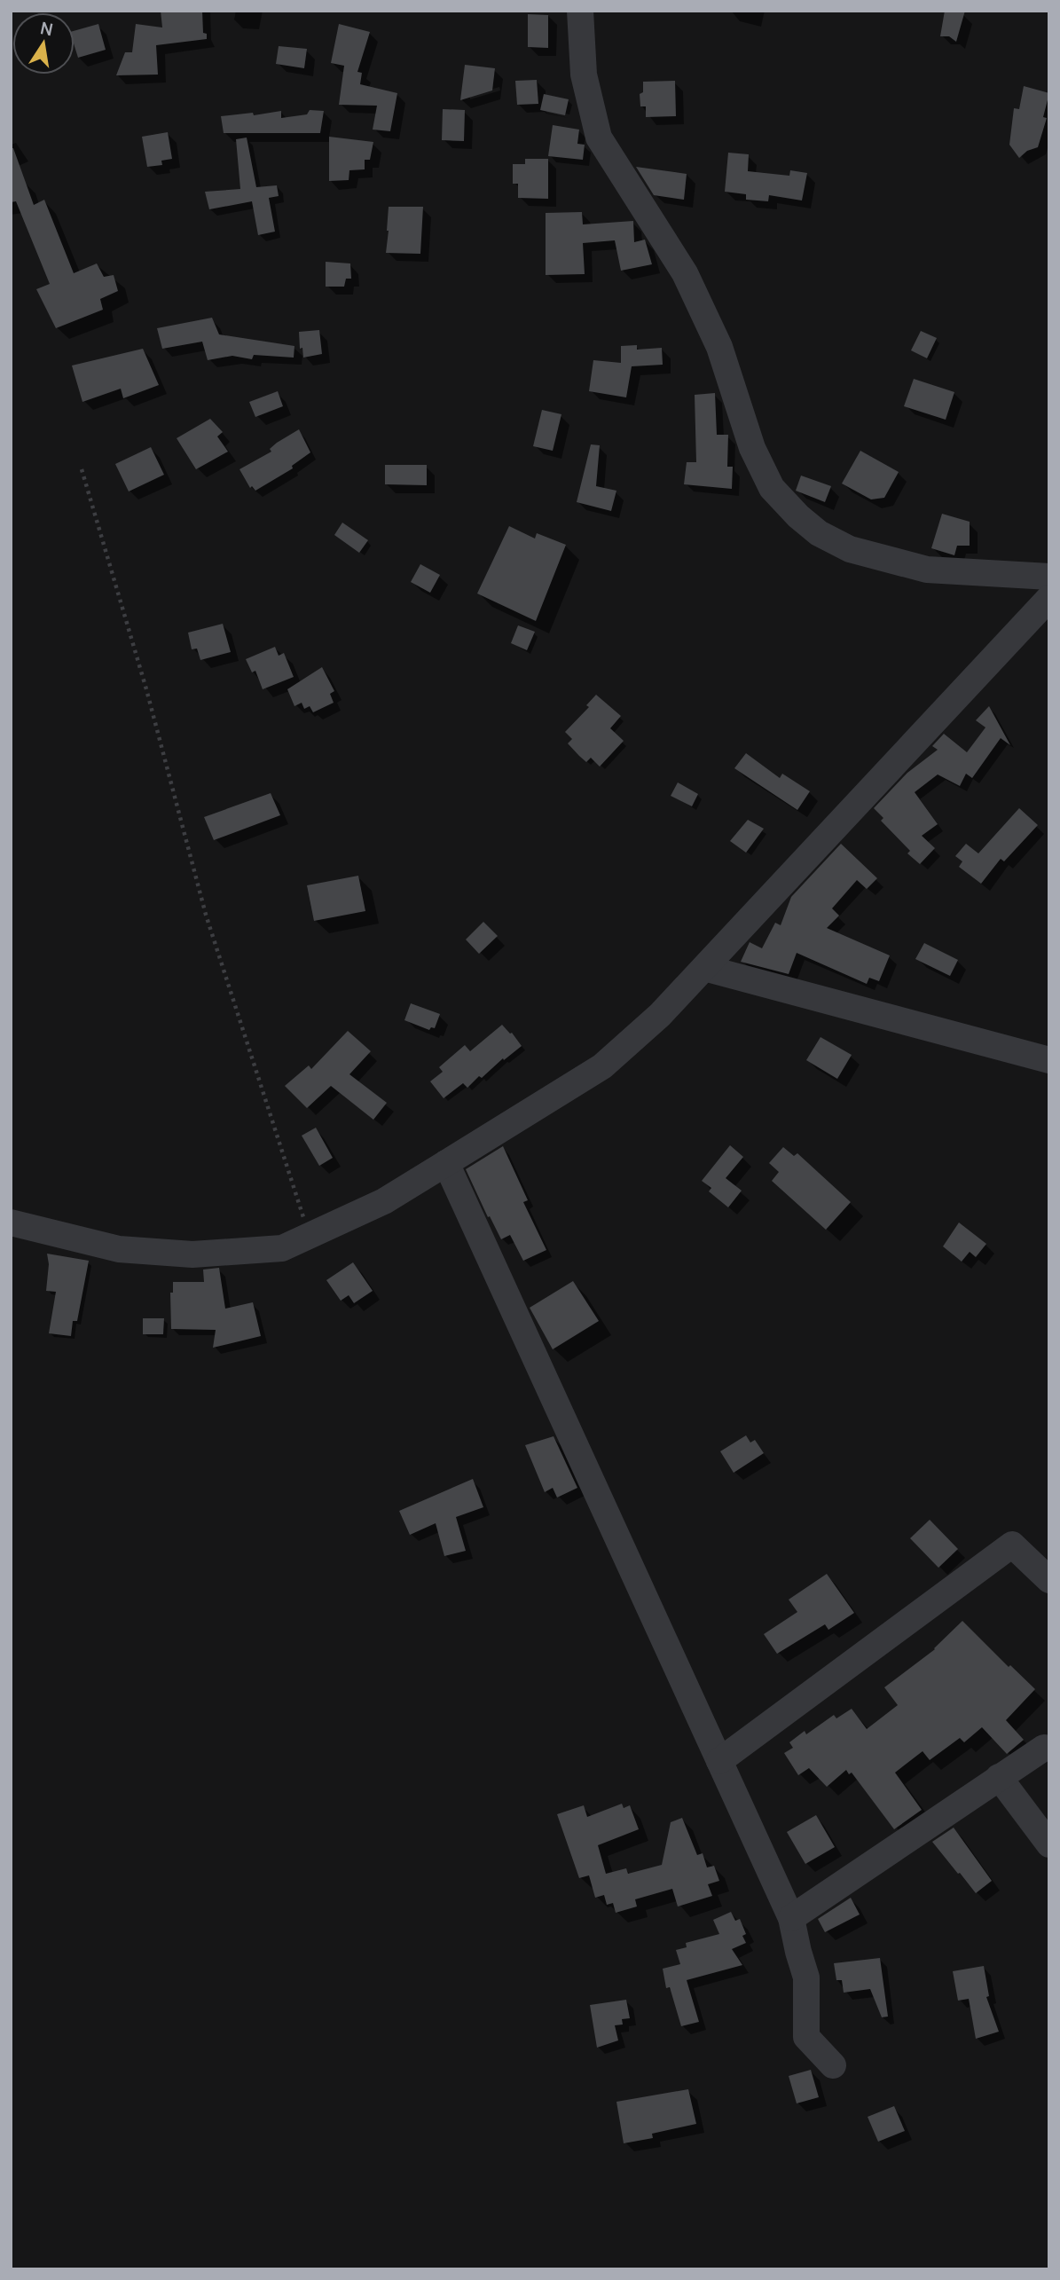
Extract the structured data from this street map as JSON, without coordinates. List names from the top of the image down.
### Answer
{
  "north": "top"
}
